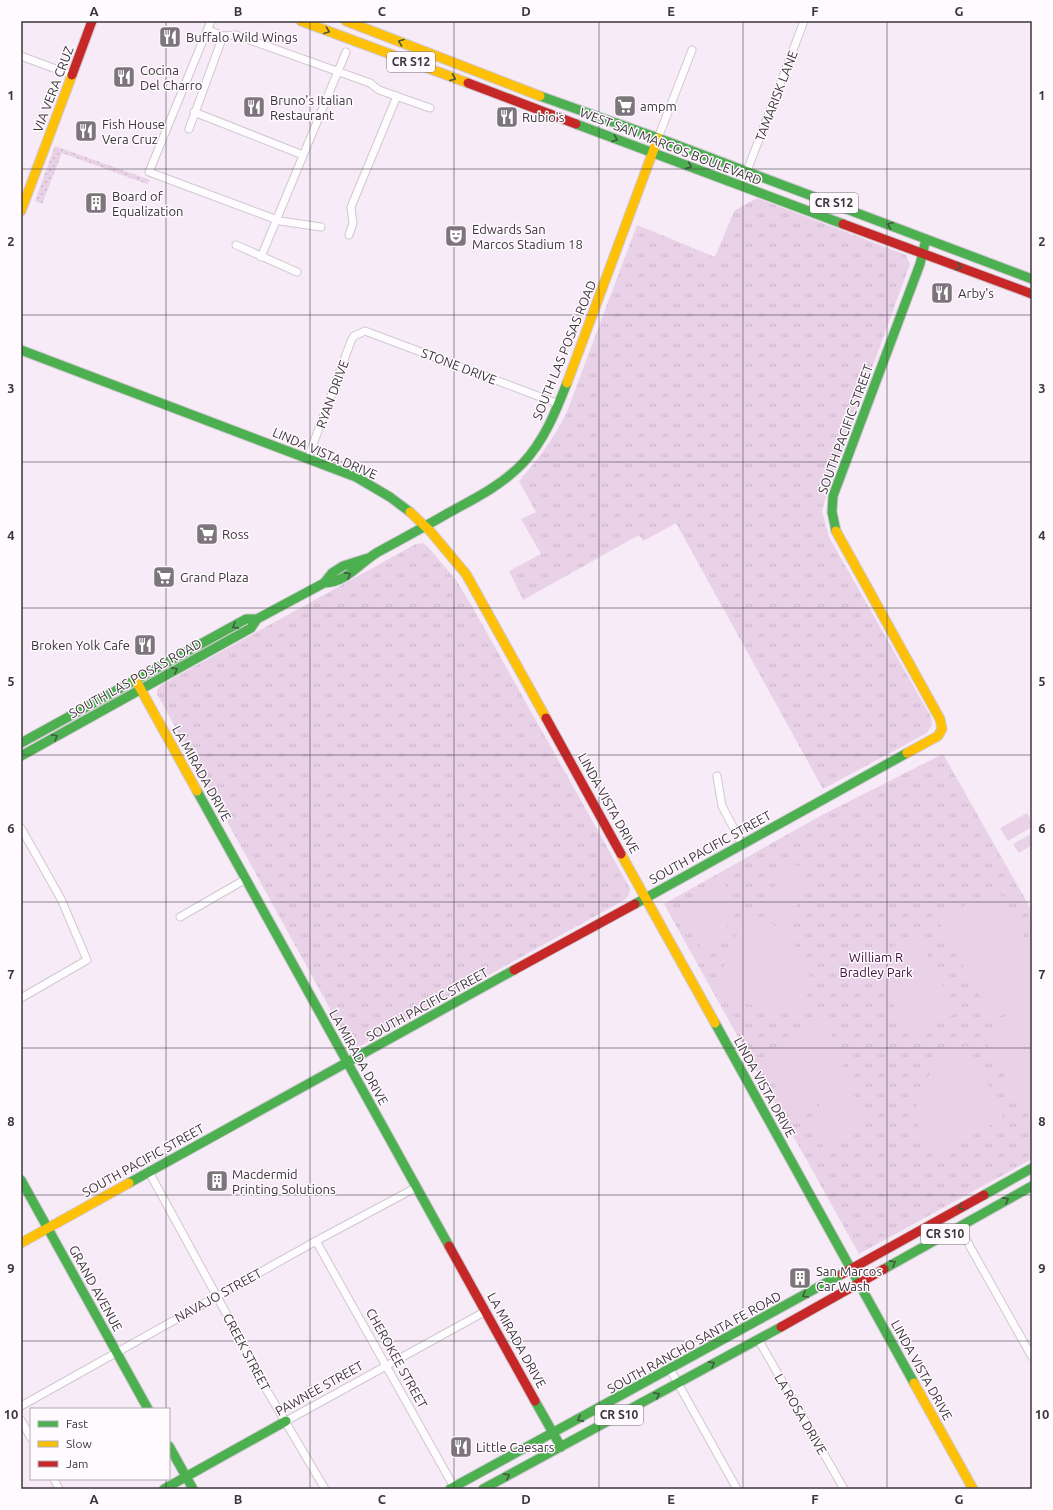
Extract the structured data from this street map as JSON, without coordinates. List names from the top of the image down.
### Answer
{
  "streets": {
    "main road": [
      "CR S12",
      "VIA VERA CRUZ",
      "WEST SAN MARCOS BOULEVARD",
      "SOUTH LAS POSAS ROAD",
      "SOUTH PACIFIC STREET",
      "LINDA VISTA DRIVE",
      "LA MIRADA DRIVE",
      "CR S10",
      "GRAND AVENUE",
      "SOUTH RANCHO SANTA FE ROAD",
      "PAWNEE STREET"
    ],
    "street": [
      "TAMARISK LANE",
      "STONE DRIVE",
      "RYAN DRIVE",
      "NAVAJO STREET",
      "CREEK STREET",
      "CHEROKEE STREET",
      "LA ROSA DRIVE"
    ]
  },
  "crossings": [
    ["TAMARISK LANE", "WEST SAN MARCOS BOULEVARD"],
    ["WEST SAN MARCOS BOULEVARD", "SOUTH LAS POSAS ROAD"],
    ["WEST SAN MARCOS BOULEVARD", "SOUTH PACIFIC STREET"],
    ["SOUTH LAS POSAS ROAD", "STONE DRIVE"],
    ["SOUTH LAS POSAS ROAD", "LINDA VISTA DRIVE"],
    ["SOUTH LAS POSAS ROAD", "LA MIRADA DRIVE"],
    ["STONE DRIVE", "RYAN DRIVE"],
    ["RYAN DRIVE", "LINDA VISTA DRIVE"],
    ["SOUTH PACIFIC STREET", "LINDA VISTA DRIVE"],
    ["SOUTH PACIFIC STREET", "LA MIRADA DRIVE"],
    ["SOUTH PACIFIC STREET", "GRAND AVENUE"],
    ["SOUTH PACIFIC STREET", "CREEK STREET"],
    ["LINDA VISTA DRIVE", "CR S10"],
    ["LINDA VISTA DRIVE", "SOUTH RANCHO SANTA FE ROAD"],
    ["LA MIRADA DRIVE", "CR S10"],
    ["LA MIRADA DRIVE", "NAVAJO STREET"],
    ["LA MIRADA DRIVE", "SOUTH RANCHO SANTA FE ROAD"],
    ["LA MIRADA DRIVE", "PAWNEE STREET"],
    ["CR S10", "LA ROSA DRIVE"],
    ["GRAND AVENUE", "NAVAJO STREET"],
    ["NAVAJO STREET", "CREEK STREET"],
    ["NAVAJO STREET", "CHEROKEE STREET"],
    ["SOUTH RANCHO SANTA FE ROAD", "CHEROKEE STREET"],
    ["CREEK STREET", "PAWNEE STREET"],
    ["CHEROKEE STREET", "PAWNEE STREET"]
  ],
  "parks": ["William R Bradley Park"],
  "places": {
    "restaurant": [
      "Buffalo Wild Wings",
      "Cocina Del Charro",
      "Bruno's Italian Restaurant",
      "Rubio's",
      "Fish House Vera Cruz",
      "Arby's",
      "Broken Yolk Cafe",
      "Little Caesars"
    ],
    "supermarket": ["ampm", "Ross", "Grand Plaza"],
    "building": ["Board of Equalization", "Macdermid Printing Solutions", "San Marcos Car Wash"],
    "theatre": ["Edwards San Marcos Stadium 18"]
  },
  "legend": ["Fast", "Slow", "Jam"],
  "grid": {
    "columns": [
      "A",
      "B",
      "C",
      "D",
      "E",
      "F",
      "G"
    ],
    "rows": [
      "1",
      "2",
      "3",
      "4",
      "5",
      "6",
      "7",
      "8",
      "9",
      "10"
    ]
  }
}
